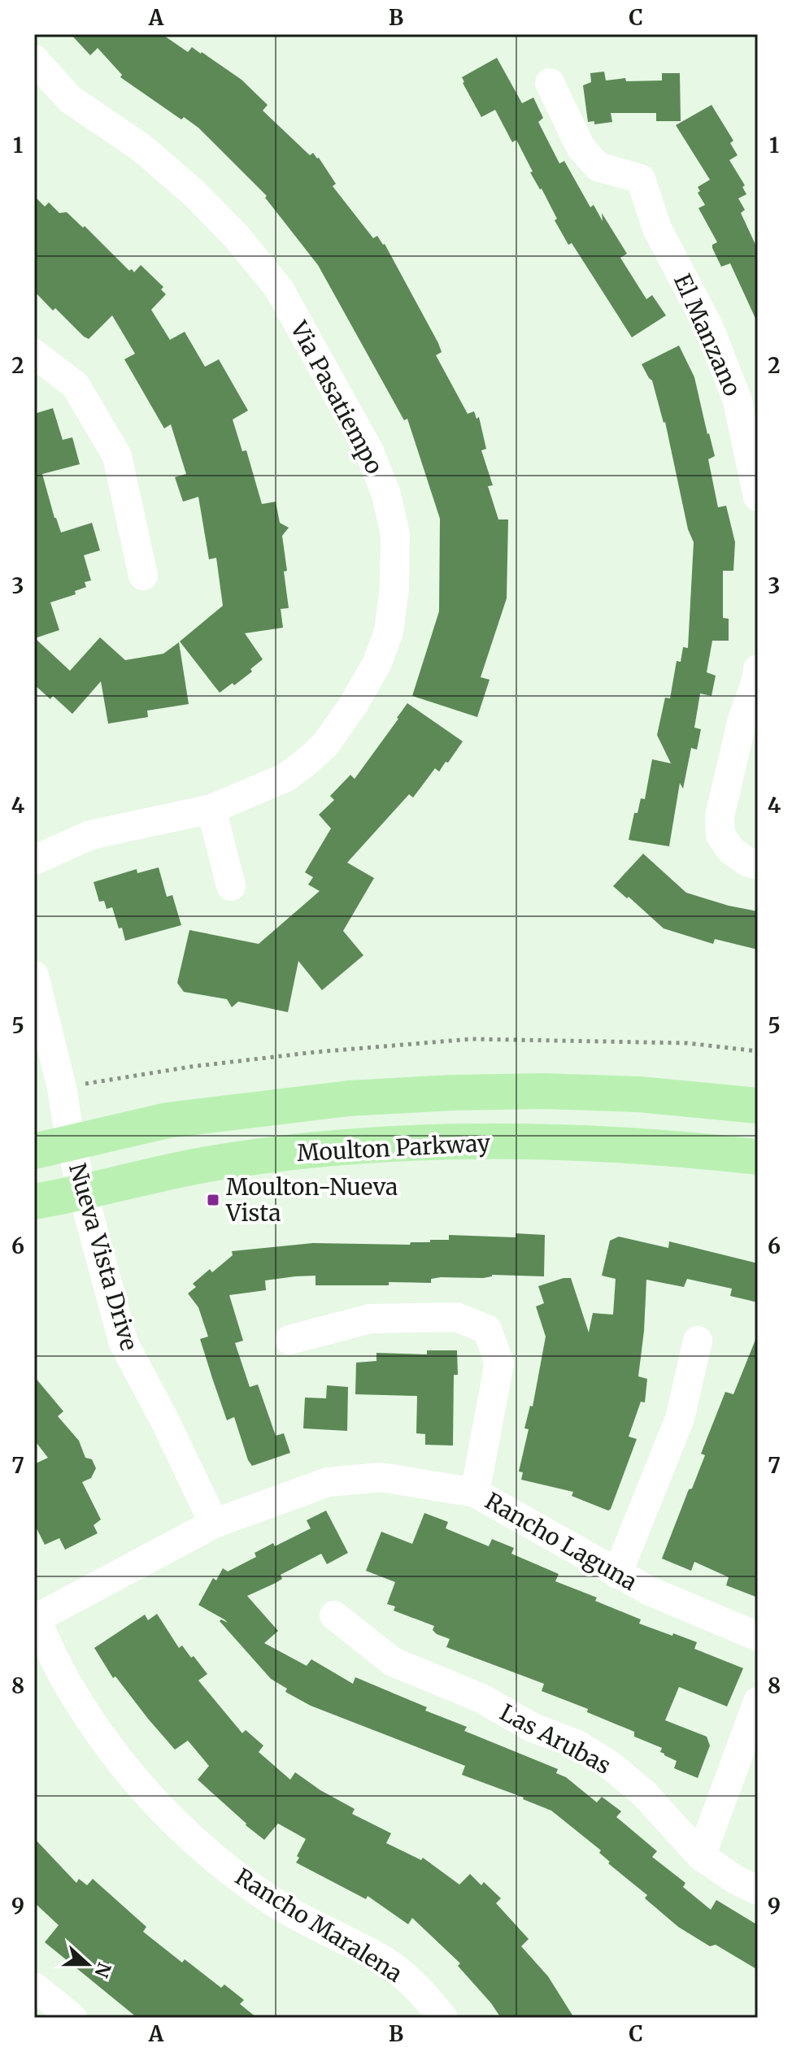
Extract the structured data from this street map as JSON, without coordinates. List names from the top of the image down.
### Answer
{
  "streets": {
    "main road": ["Moulton Parkway"],
    "street": [
      "El Manzano",
      "Via Pasatiempo",
      "Nueva Vista Drive",
      "Rancho Laguna",
      "Las Arubas",
      "Rancho Maralena"
    ]
  },
  "crossings": [
    ["Moulton Parkway", "Nueva Vista Drive"],
    ["Nueva Vista Drive", "Rancho Laguna"],
    ["Rancho Laguna", "Rancho Maralena"]
  ],
  "places": {
    "transit": ["Moulton-Nueva Vista"]
  },
  "north": "right",
  "grid": {
    "columns": ["A", "B", "C"],
    "rows": [
      "1",
      "2",
      "3",
      "4",
      "5",
      "6",
      "7",
      "8",
      "9"
    ]
  }
}
